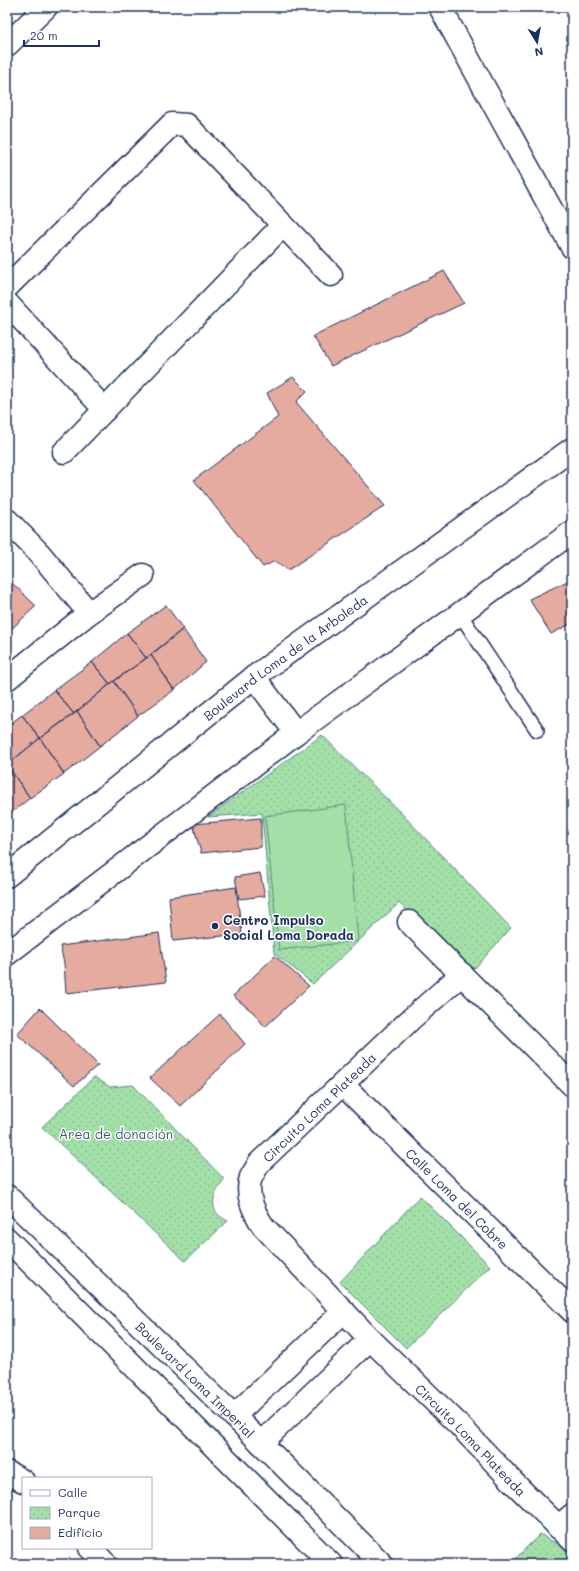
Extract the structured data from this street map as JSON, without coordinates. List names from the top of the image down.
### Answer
{
  "streets": {
    "street": [
      "Boulevard Loma de la Arboleda",
      "Circuito Loma Plateada",
      "Calle Loma del Cobre",
      "Boulevard Loma Imperial"
    ]
  },
  "crossings": [
    ["Circuito Loma Plateada", "Calle Loma del Cobre"]
  ],
  "parks": ["Area de donación"],
  "places": ["Centro Impulso Social Loma Dorada"],
  "legend": ["Calle", "Parque", "Edificio"],
  "scale_bar": "20 m",
  "north": "bottom"
}
